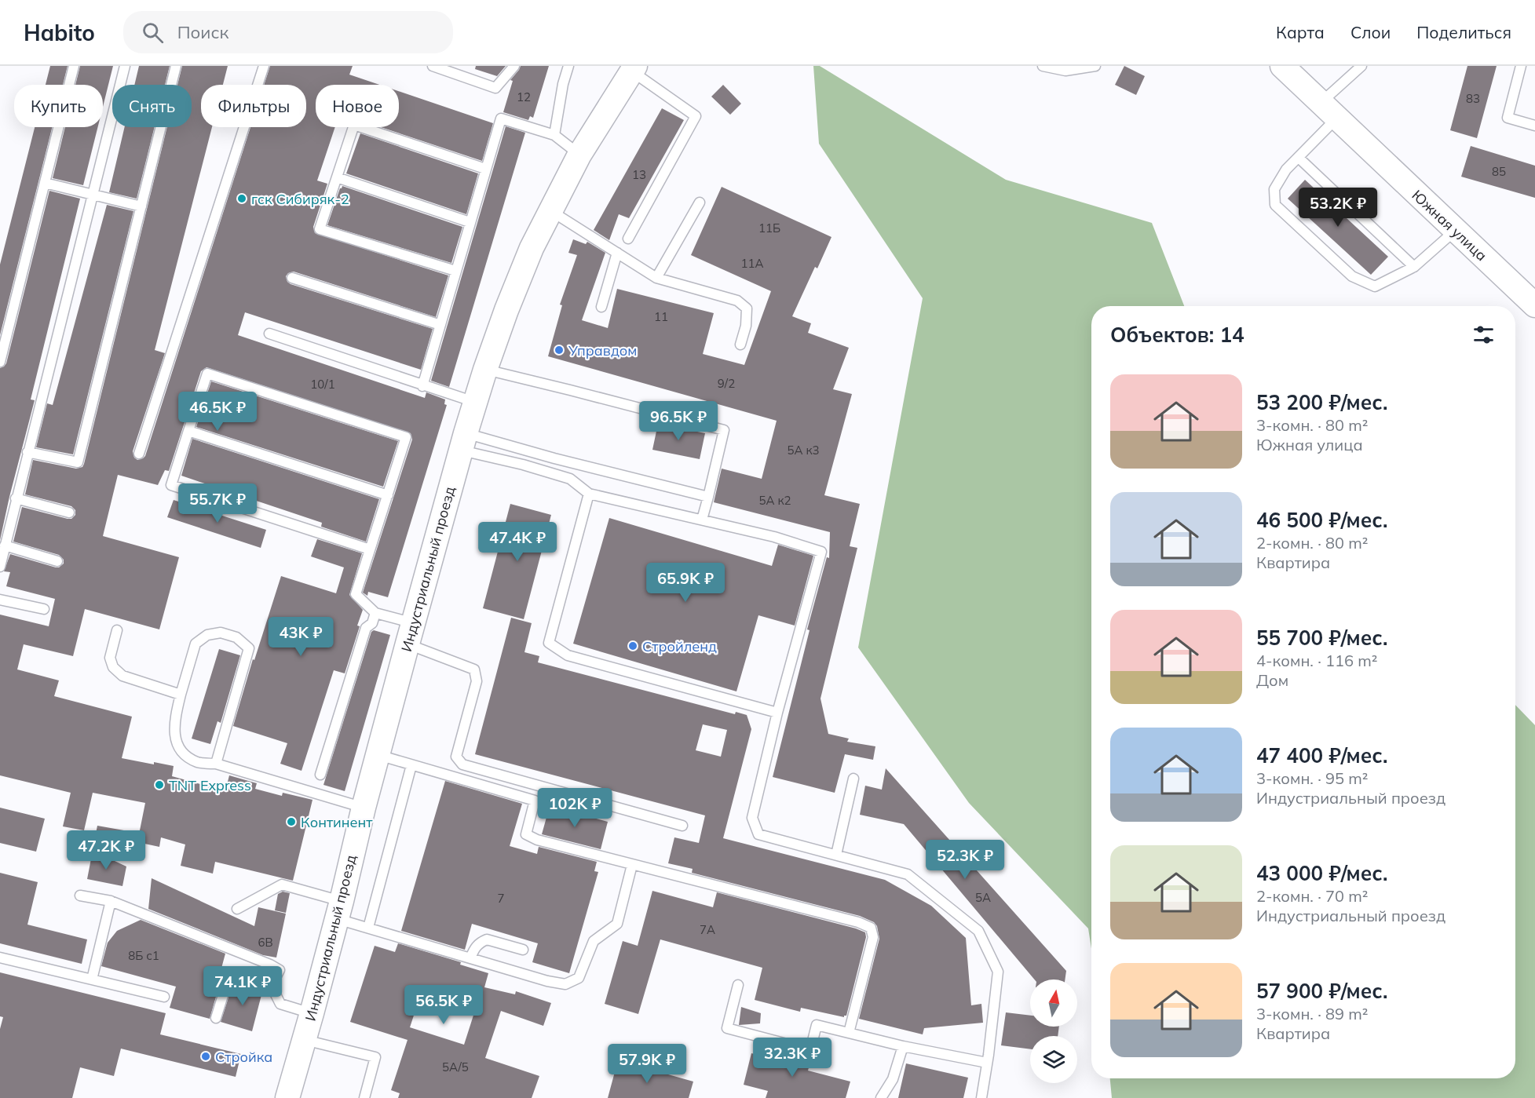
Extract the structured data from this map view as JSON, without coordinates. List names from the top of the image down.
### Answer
{
  "streets": {
    "street": ["Южная улица", "Индустриальный проезд"]
  },
  "places": [
    "гск Сибиряк-2",
    "Управдом",
    "Стройленд",
    "TNT Express",
    "Континент",
    "Стройка"
  ],
  "house_numbers": [
    "12",
    "83",
    "85",
    "13",
    "11Б",
    "11А",
    "11",
    "9/2",
    "10/1",
    "5А к3",
    "5А к2",
    "5А",
    "7",
    "7А",
    "6В",
    "8Б с1",
    "5А/5"
  ],
  "north": "top",
  "page": {
    "header": "Habito",
    "search": "Поиск",
    "nav": ["Карта", "Слои", "Поделиться"],
    "chip": [
      "Купить",
      "Снять",
      "Фильтры",
      "Новое"
    ],
    "price": [
      "53.2K ₽",
      "46.5K ₽",
      "96.5K ₽",
      "55.7K ₽",
      "47.4K ₽",
      "65.9K ₽",
      "43K ₽",
      "102K ₽",
      "47.2K ₽",
      "52.3K ₽",
      "74.1K ₽",
      "56.5K ₽",
      "32.3K ₽",
      "57.9K ₽"
    ],
    "heading": "Объектов: 14",
    "list": [
      {
        "name": "53 200 ₽/мес.",
        "note": "3-комн. · 80 m² · Южная улица"
      },
      {
        "name": "46 500 ₽/мес.",
        "note": "2-комн. · 80 m² · Квартира"
      },
      {
        "name": "55 700 ₽/мес.",
        "note": "4-комн. · 116 m² · Дом"
      },
      {
        "name": "47 400 ₽/мес.",
        "note": "3-комн. · 95 m² · Индустриальный проезд"
      },
      {
        "name": "43 000 ₽/мес.",
        "note": "2-комн. · 70 m² · Индустриальный проезд"
      },
      {
        "name": "57 900 ₽/мес.",
        "note": "3-комн. · 89 m² · Квартира"
      }
    ]
  }
}
